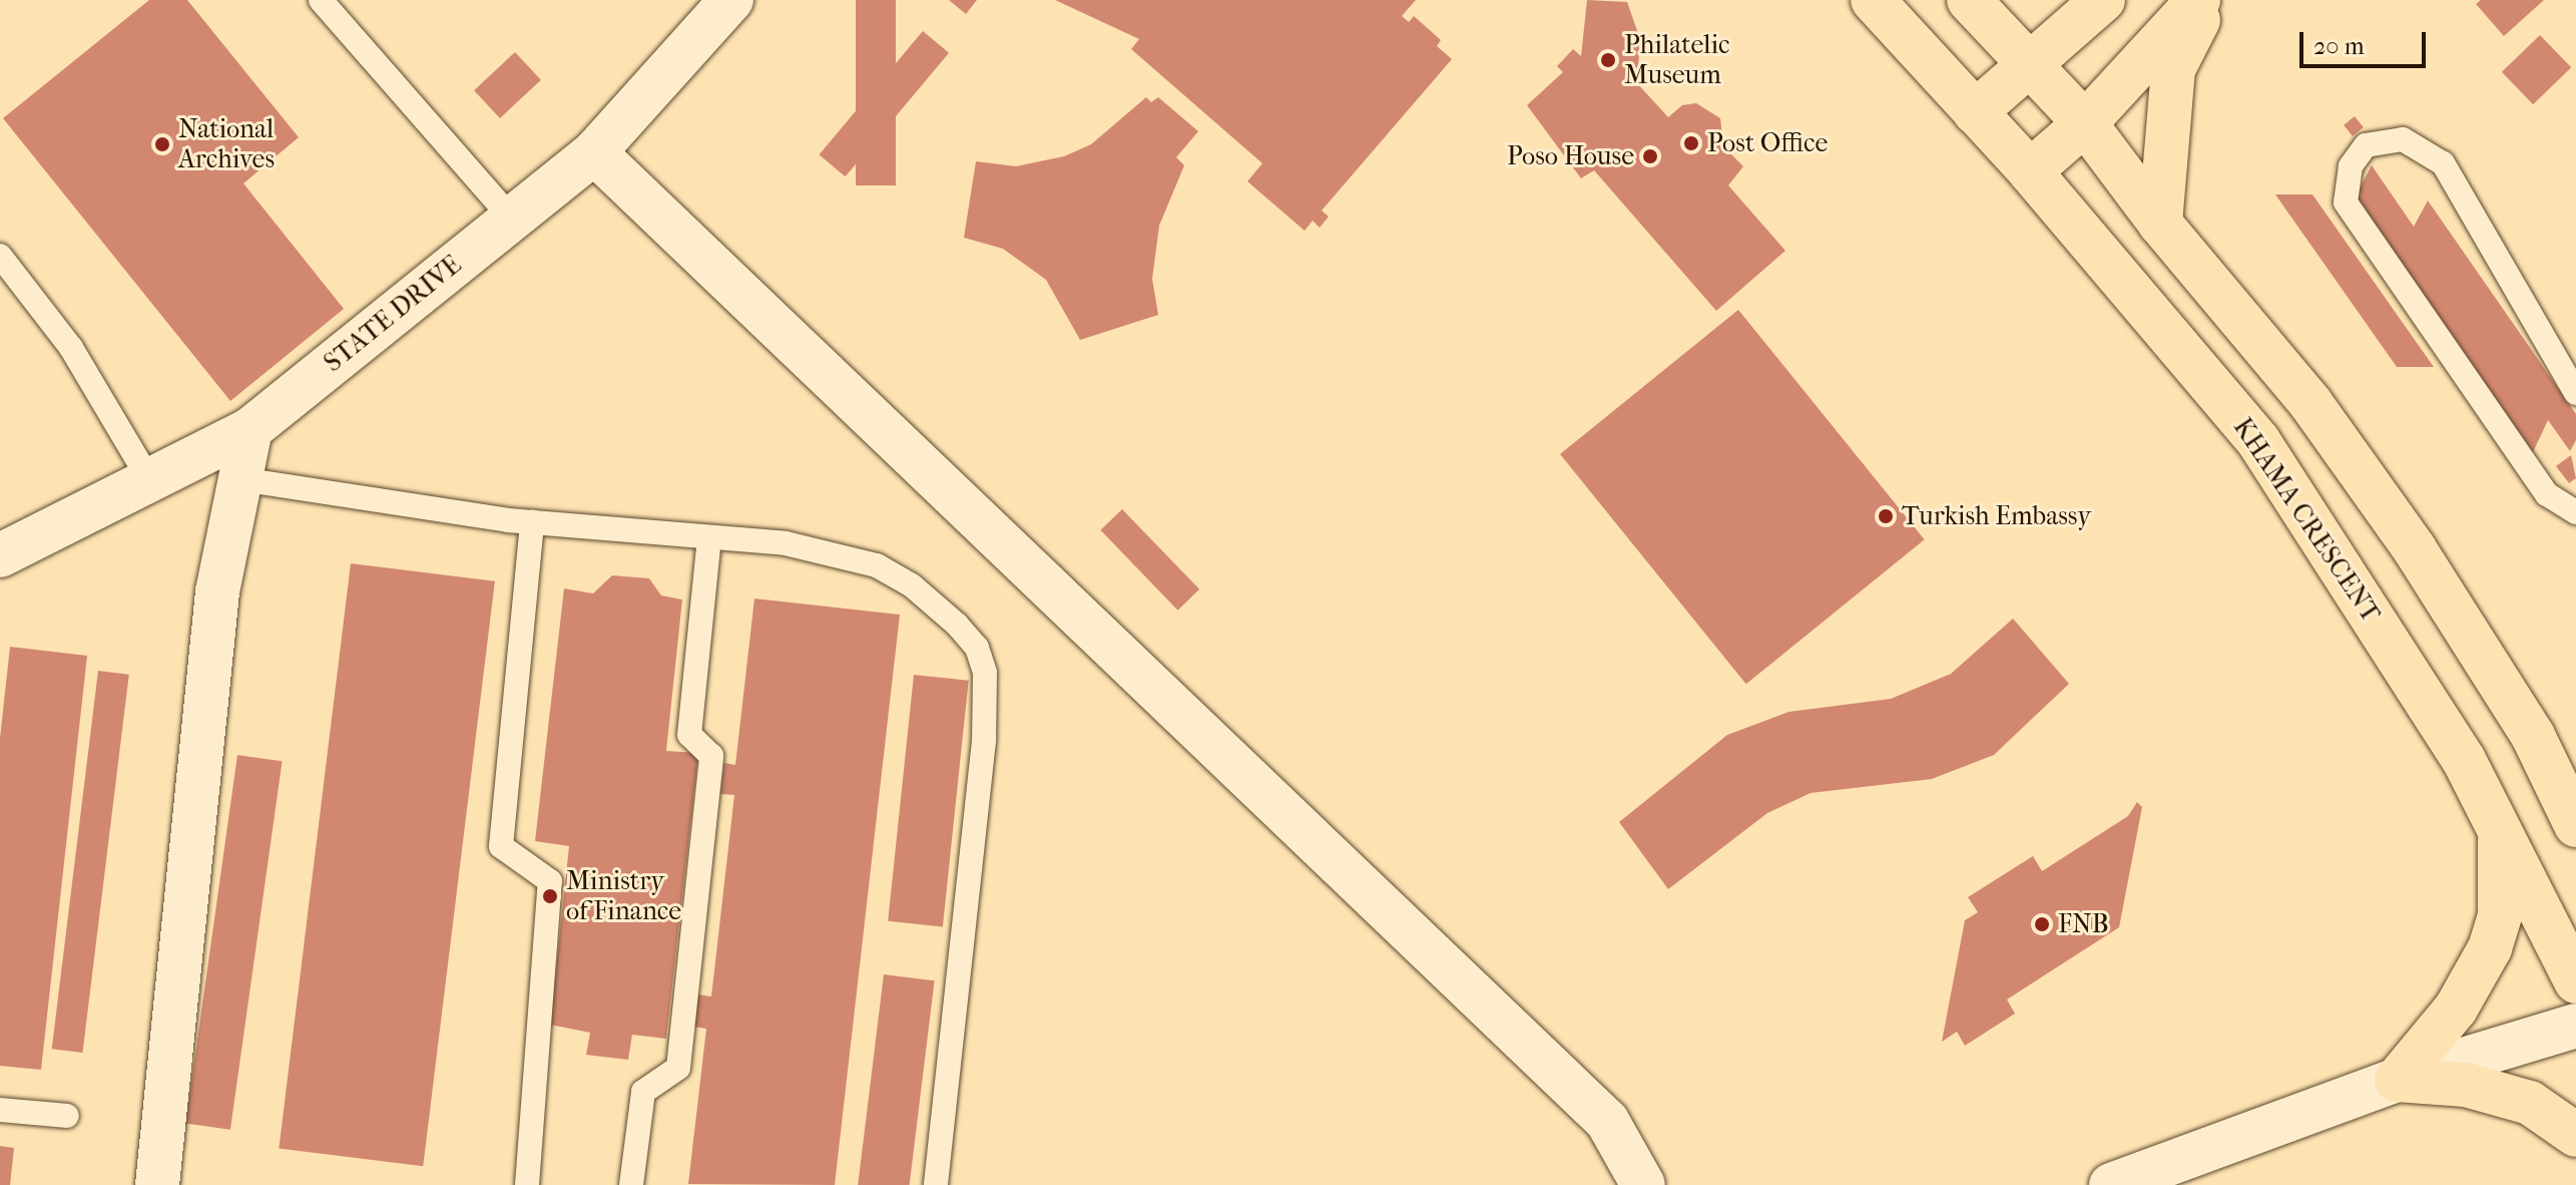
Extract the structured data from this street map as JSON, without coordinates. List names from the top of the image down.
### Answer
{
  "streets": {
    "main road": ["KHAMA CRESCENT"],
    "street": ["STATE DRIVE"]
  },
  "places": [
    "Philatelic Museum",
    "Post Office",
    "National Archives",
    "Poso House",
    "Turkish Embassy",
    "Ministry of Finance",
    "FNB"
  ],
  "scale_bar": "20 m"
}
